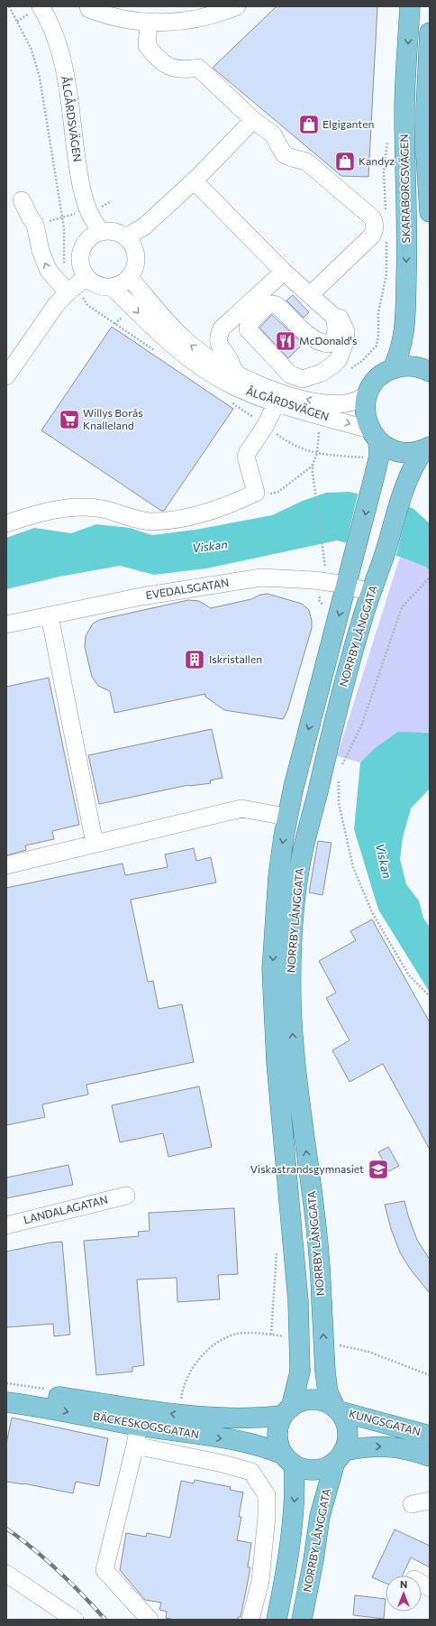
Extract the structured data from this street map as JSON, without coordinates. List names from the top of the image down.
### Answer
{
  "streets": {
    "main road": [
      "SKARABORGSVÄGEN",
      "NORRBY LÅNGGATA",
      "KUNGSGATAN",
      "BÄCKESKOGSGATAN"
    ],
    "street": ["ÅLGÅRDSVÄGEN", "EVEDALSGATAN", "LANDALAGATAN"]
  },
  "crossings": [
    ["ÅLGÅRDSVÄGEN", "NORRBY LÅNGGATA"],
    ["EVEDALSGATAN", "NORRBY LÅNGGATA"],
    ["NORRBY LÅNGGATA", "KUNGSGATAN"],
    ["NORRBY LÅNGGATA", "BÄCKESKOGSGATAN"],
    ["KUNGSGATAN", "BÄCKESKOGSGATAN"]
  ],
  "water": ["Viskan"],
  "places": {
    "shop": ["Elgiganten", "Kandyz"],
    "restaurant": ["McDonald's"],
    "supermarket": ["Willys Borås Knalleland"],
    "building": ["Iskristallen"],
    "school or university": ["Viskastrandsgymnasiet"]
  },
  "north": "top"
}
